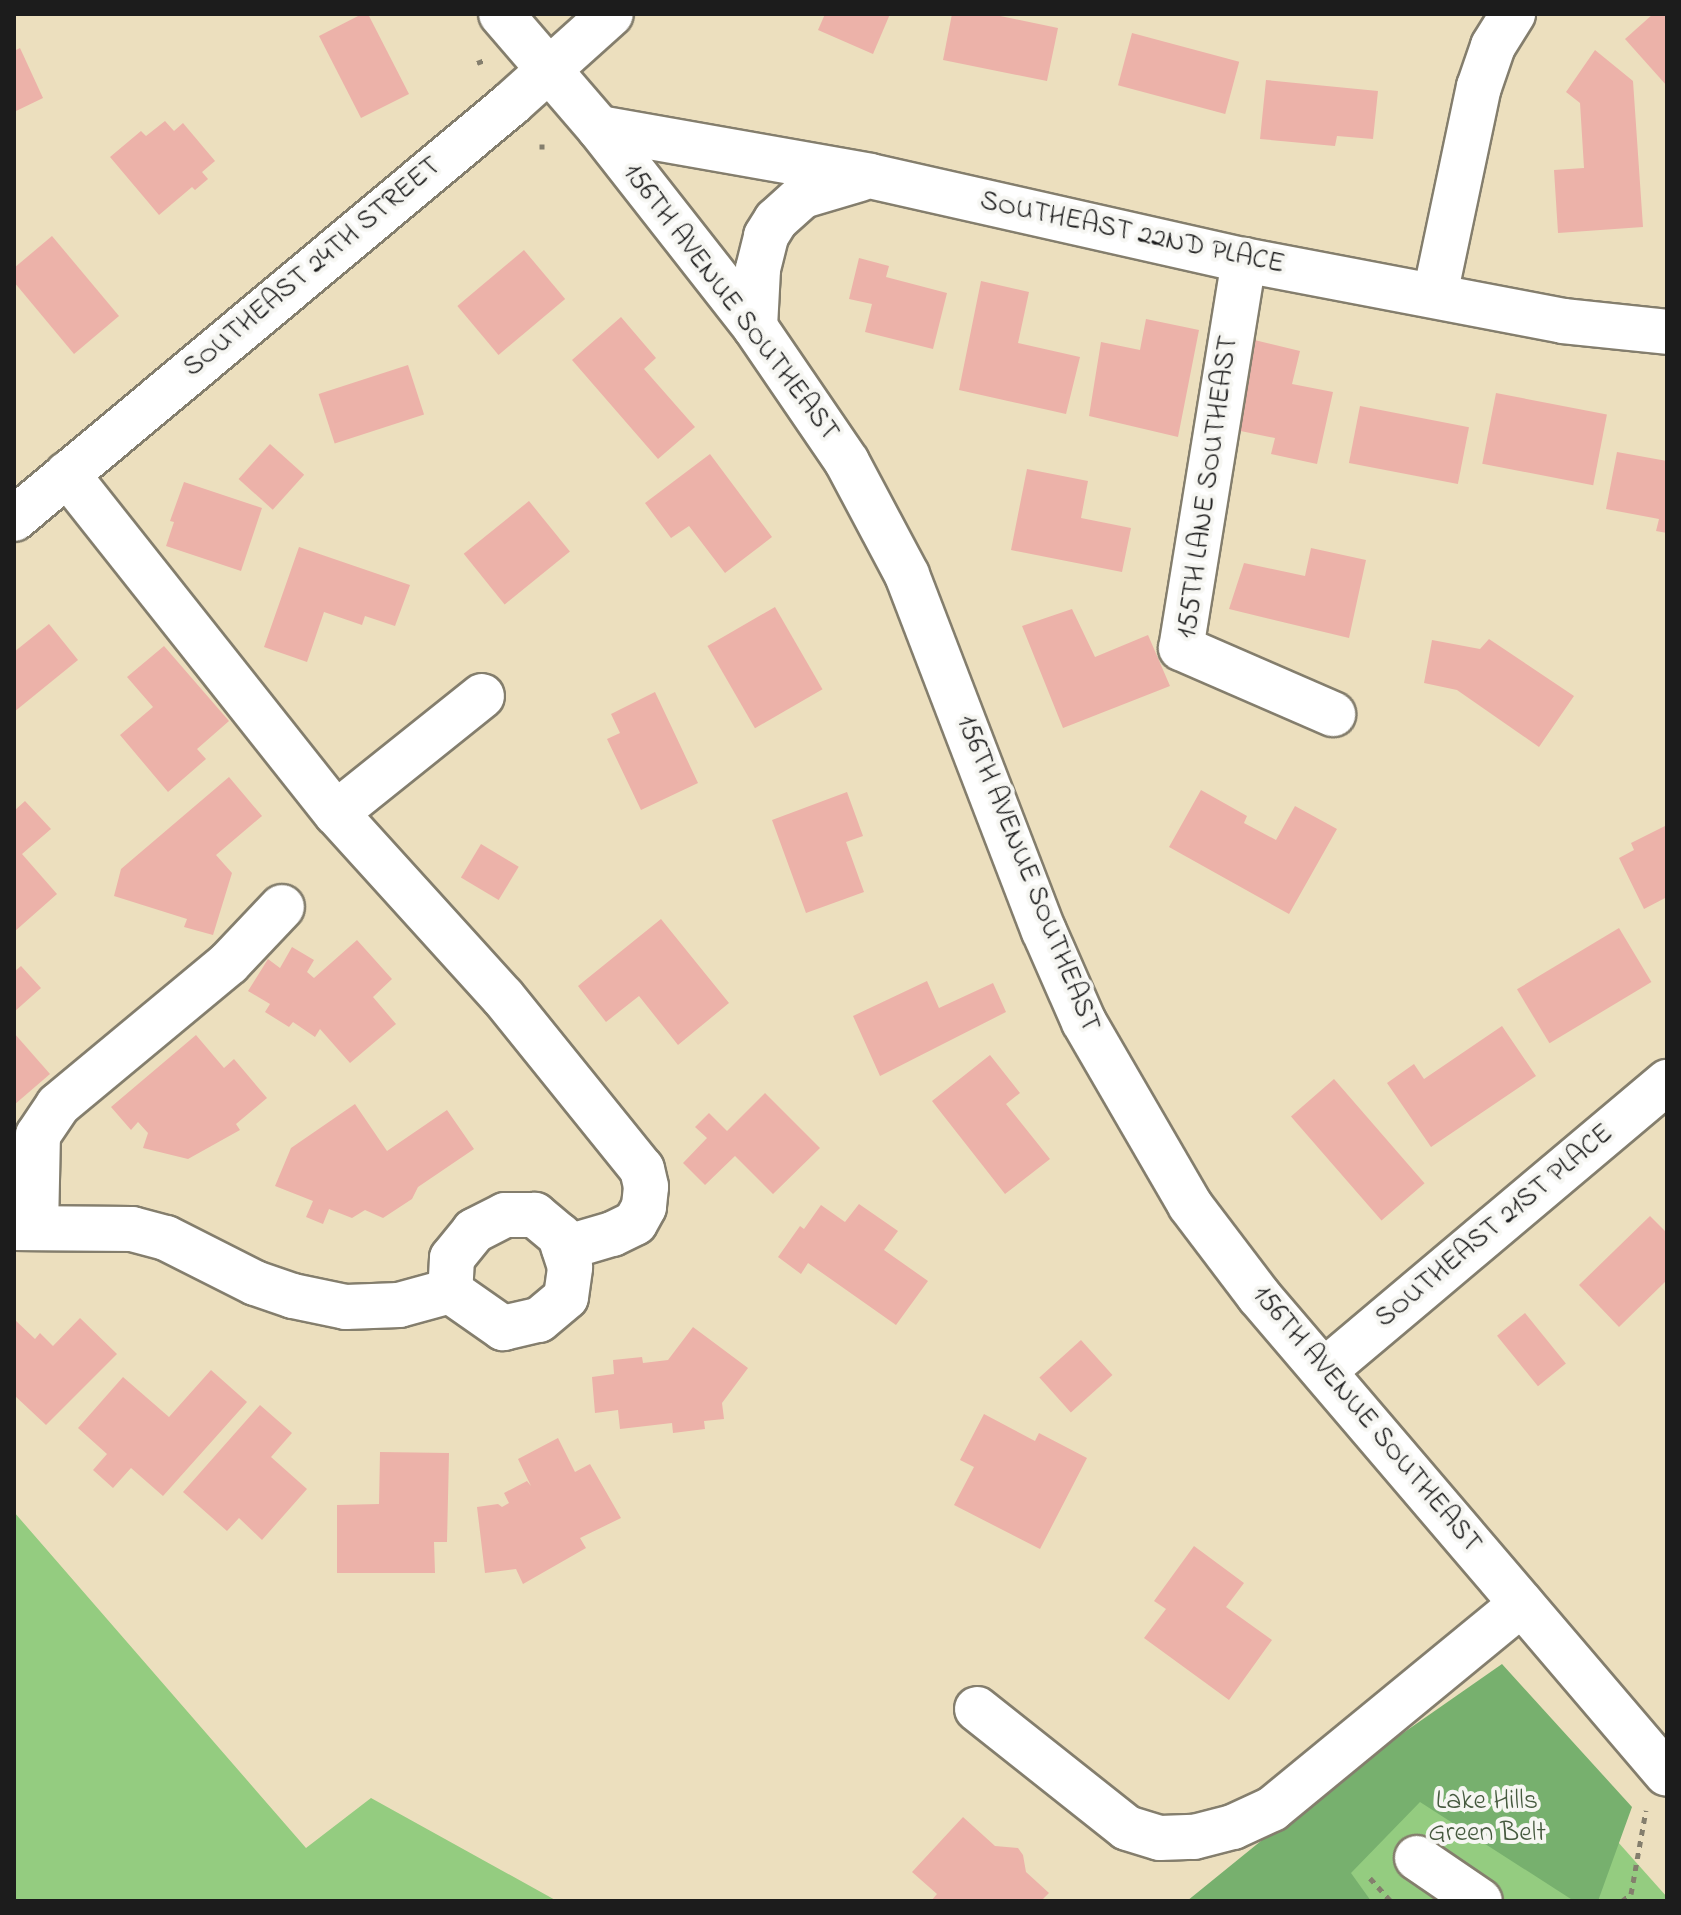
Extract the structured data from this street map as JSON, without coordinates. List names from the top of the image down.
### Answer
{
  "streets": {
    "street": [
      "SOUTHEAST 22ND PLACE",
      "SOUTHEAST 24TH STREET",
      "156TH AVENUE SOUTHEAST",
      "155TH LANE SOUTHEAST",
      "SOUTHEAST 21ST PLACE"
    ]
  },
  "crossings": [
    ["SOUTHEAST 22ND PLACE", "156TH AVENUE SOUTHEAST"],
    ["SOUTHEAST 22ND PLACE", "155TH LANE SOUTHEAST"],
    ["SOUTHEAST 24TH STREET", "156TH AVENUE SOUTHEAST"],
    ["156TH AVENUE SOUTHEAST", "SOUTHEAST 21ST PLACE"]
  ],
  "parks": ["Lake Hills Green Belt"]
}
